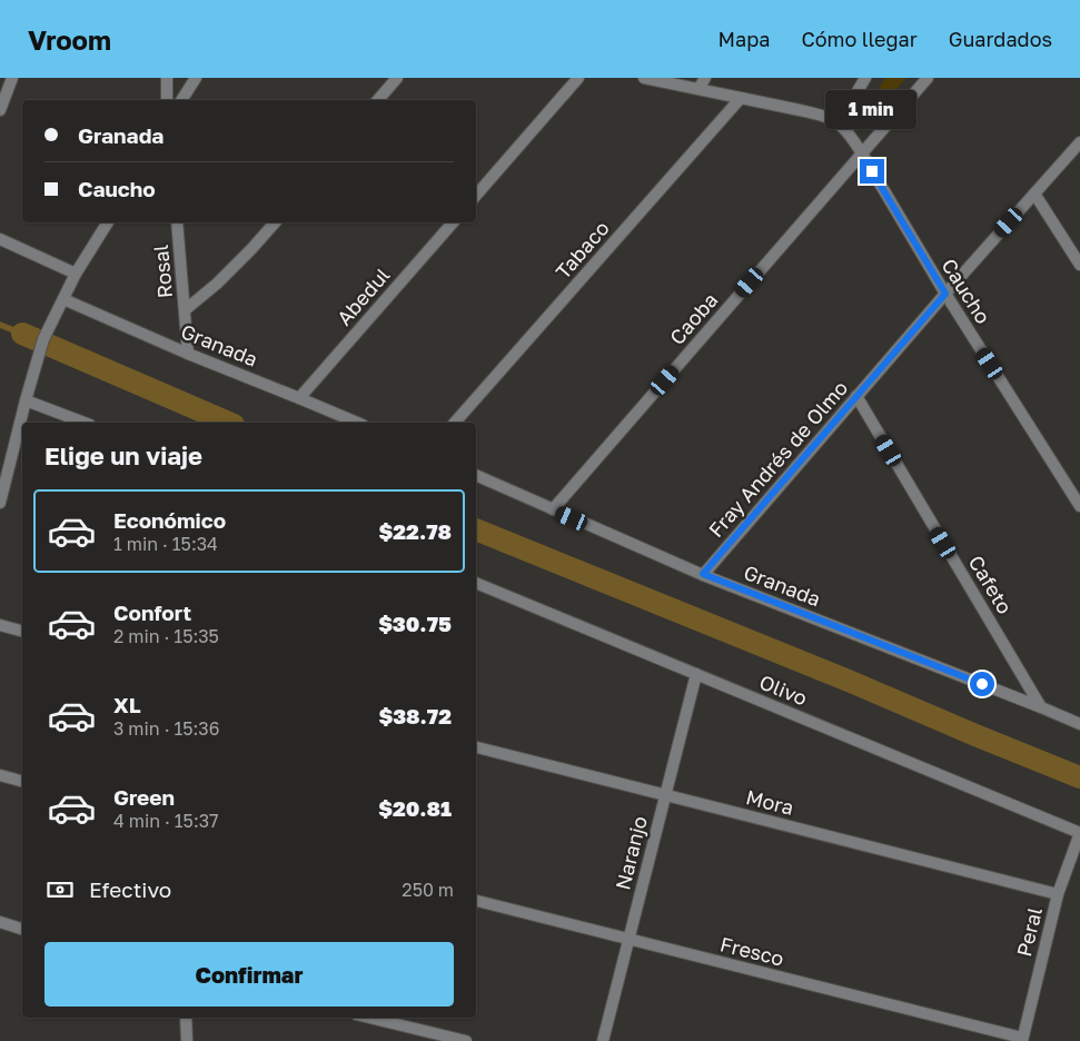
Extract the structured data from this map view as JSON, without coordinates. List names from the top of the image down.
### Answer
{
  "streets": {
    "street": [
      "Tabaco",
      "Rosal",
      "Caucho",
      "Abedul",
      "Caoba",
      "Granada",
      "Fray Andrés de Olmo",
      "Cafeto",
      "Olivo",
      "Mora",
      "Naranjo",
      "Peral",
      "Fresco"
    ]
  },
  "crossings": [
    ["Rosal", "Granada"],
    ["Caucho", "Caoba"],
    ["Caucho", "Fray Andrés de Olmo"],
    ["Abedul", "Granada"],
    ["Caoba", "Granada"],
    ["Granada", "Fray Andrés de Olmo"],
    ["Granada", "Cafeto"],
    ["Fray Andrés de Olmo", "Cafeto"],
    ["Olivo", "Naranjo"],
    ["Olivo", "Peral"],
    ["Mora", "Naranjo"],
    ["Mora", "Peral"],
    ["Naranjo", "Fresco"],
    ["Peral", "Fresco"]
  ],
  "page": {
    "header": "Vroom",
    "nav": ["Mapa", "Cómo llegar", "Guardados"],
    "bubble": "1 min",
    "banner": ["Granada", "Caucho"],
    "heading": "Elige un viaje",
    "list": [
      {
        "name": "Económico",
        "note": "1 min · 15:34",
        "value": "$22.78"
      },
      {
        "name": "Confort",
        "note": "2 min · 15:35",
        "value": "$30.75"
      },
      {
        "name": "XL",
        "note": "3 min · 15:36",
        "value": "$38.72"
      },
      {
        "name": "Green",
        "note": "4 min · 15:37",
        "value": "$20.81"
      }
    ],
    "pay": ["Efectivo", "250 m"],
    "buttons": "Confirmar"
  }
}
